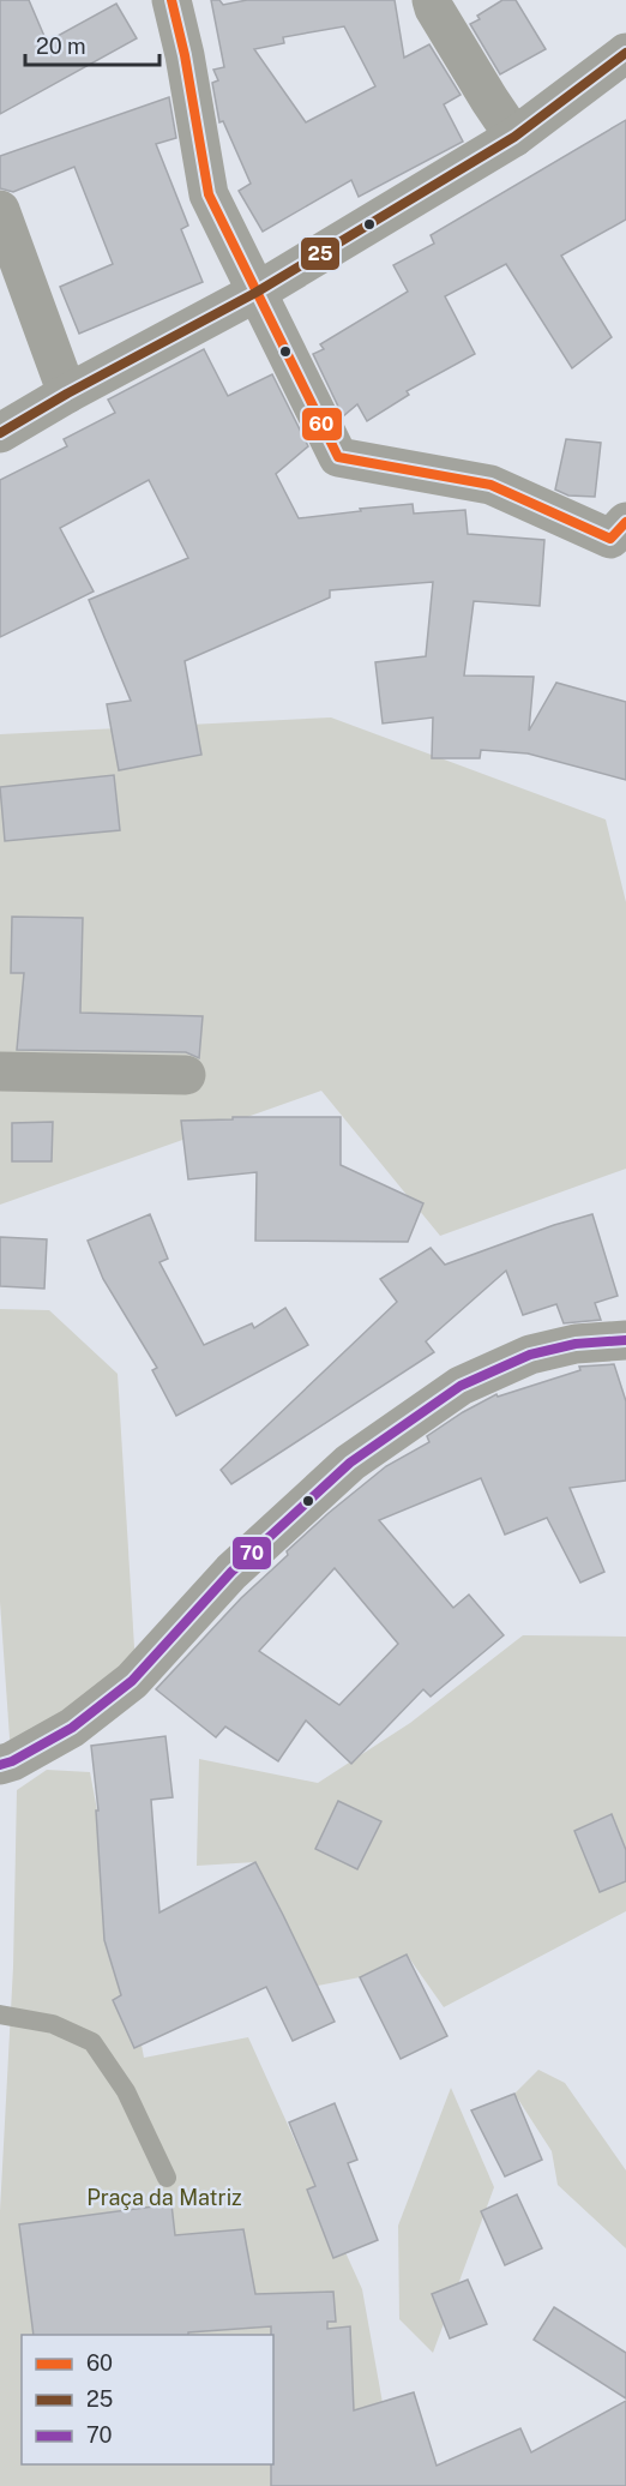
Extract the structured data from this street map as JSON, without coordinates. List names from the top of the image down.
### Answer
{
  "parks": ["Praça da Matriz"],
  "lines": ["transit line 60", "transit line 25", "transit line 70"],
  "legend": ["60", "25", "70"],
  "scale_bar": "20 m"
}
